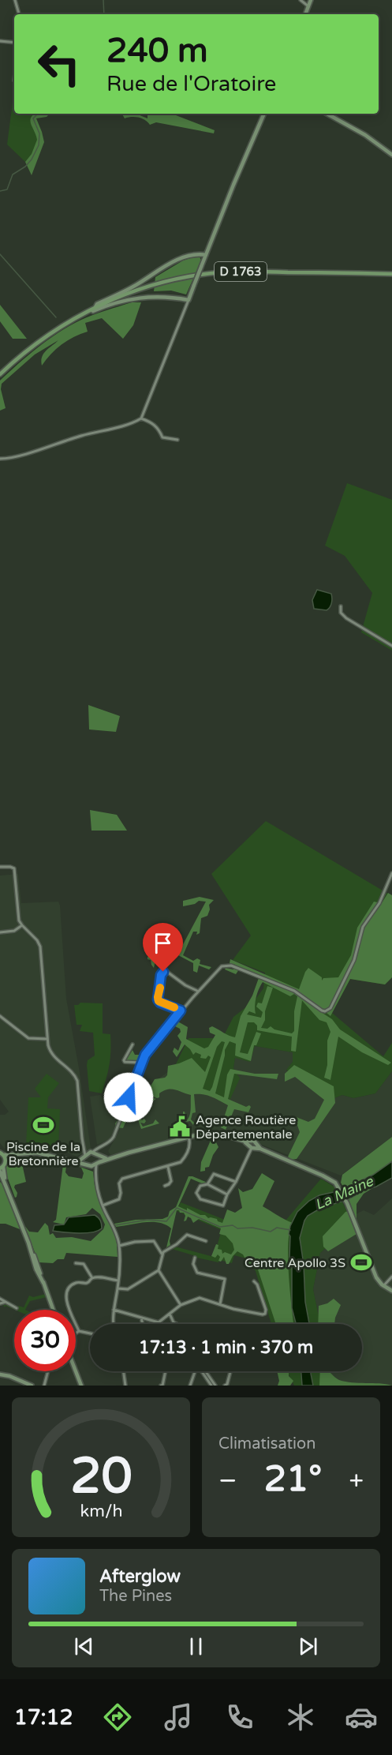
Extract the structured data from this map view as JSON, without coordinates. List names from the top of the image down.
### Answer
{
  "streets": {
    "main road": ["D 1763"]
  },
  "water": ["La Maine"],
  "places": {
    "sports": ["Piscine de la Bretonnière", "Centre Apollo 3S"],
    "public building": ["Agence Routière Départementale"]
  },
  "page": {
    "turn": ["240 m", "Rue de l'Oratoire"],
    "limit": "30",
    "trip": "17:13 · 1 min · 370 m",
    "tile": "Climatisation",
    "heat": ["−", "21°", "+"],
    "song": ["Afterglow", "The Pines"],
    "tabs": "17:12",
    "gauge": ["20", "km/h"]
  }
}
